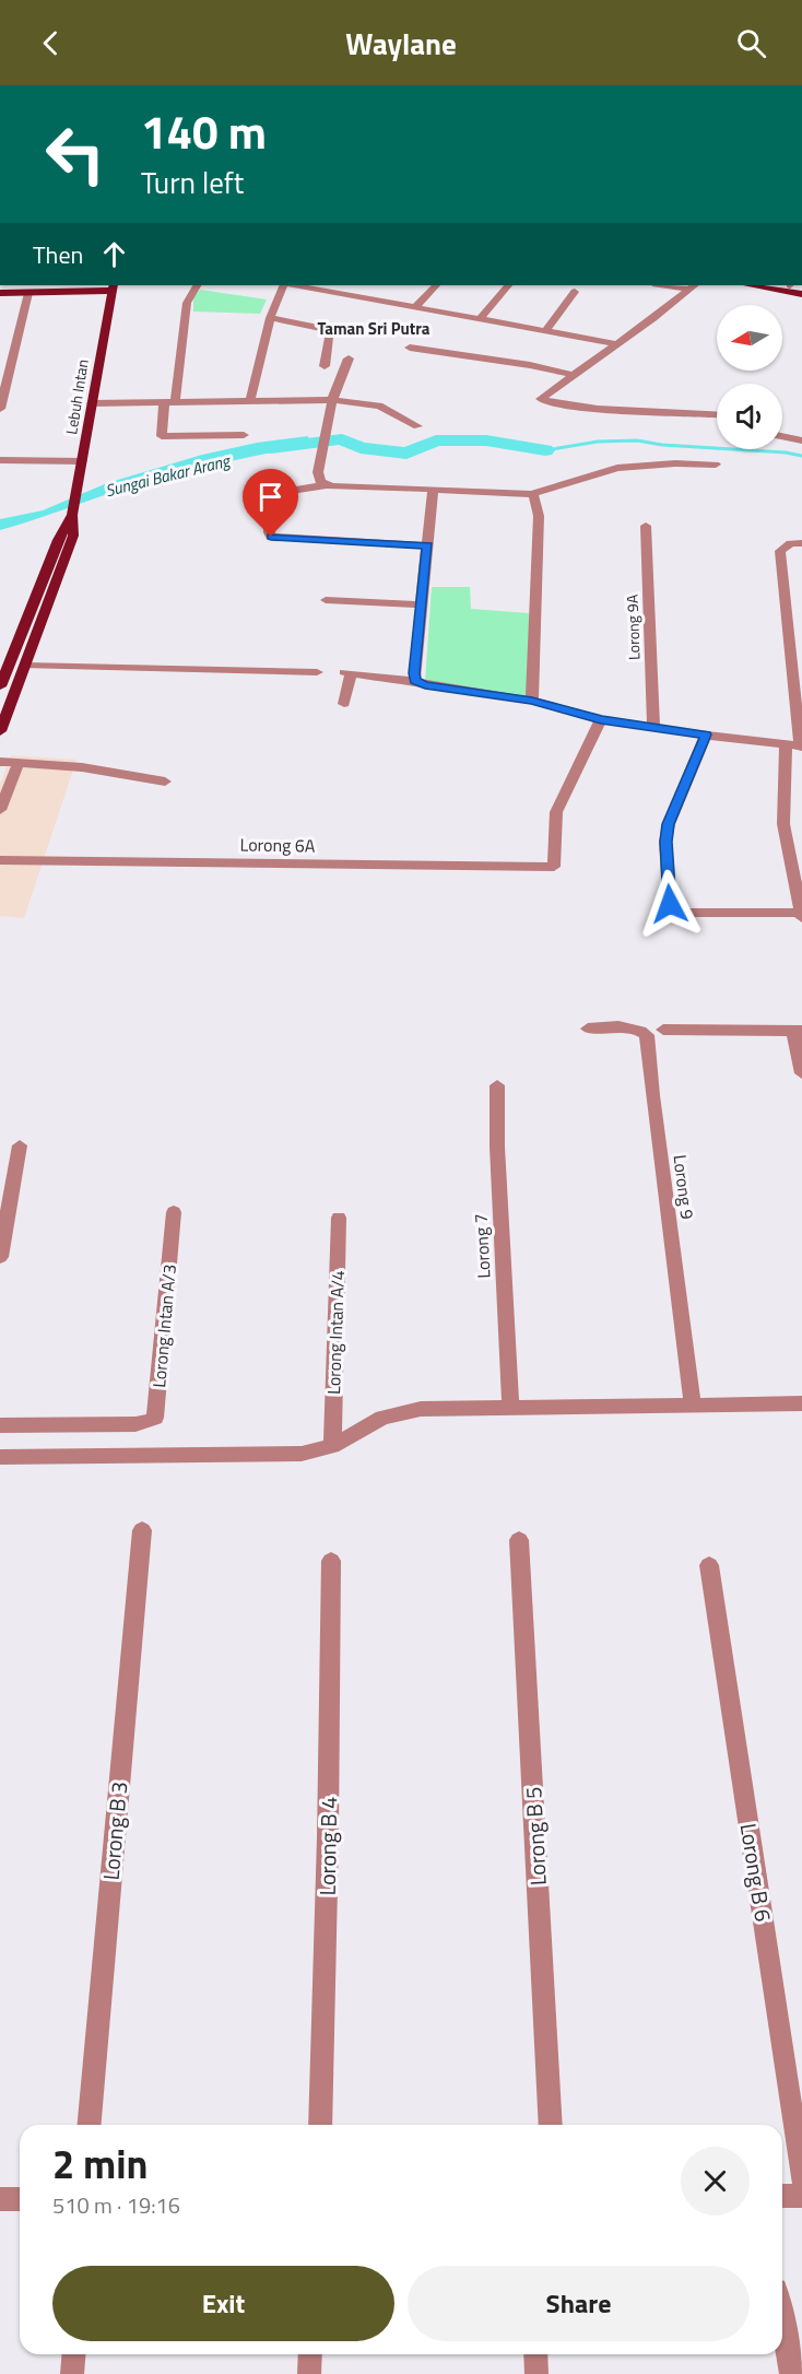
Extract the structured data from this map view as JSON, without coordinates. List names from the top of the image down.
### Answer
{
  "streets": {
    "main road": ["Lebuh Intan"],
    "street": [
      "Lorong 9A",
      "Lorong 6A",
      "Lorong 9",
      "Lorong 7",
      "Lorong Intan A/3",
      "Lorong Intan A/4",
      "Lorong B 3",
      "Lorong B 5",
      "Lorong B 4",
      "Lorong B 6"
    ]
  },
  "districts": ["Taman Sri Putra"],
  "water": ["Sungai Bakar Arang"],
  "north": "left",
  "page": {
    "header": "Waylane",
    "turn": ["140 m", "Turn left"],
    "then": "Then",
    "heading": ["2 min", "510 m · 19:16"],
    "buttons": ["Exit", "Share"]
  }
}
